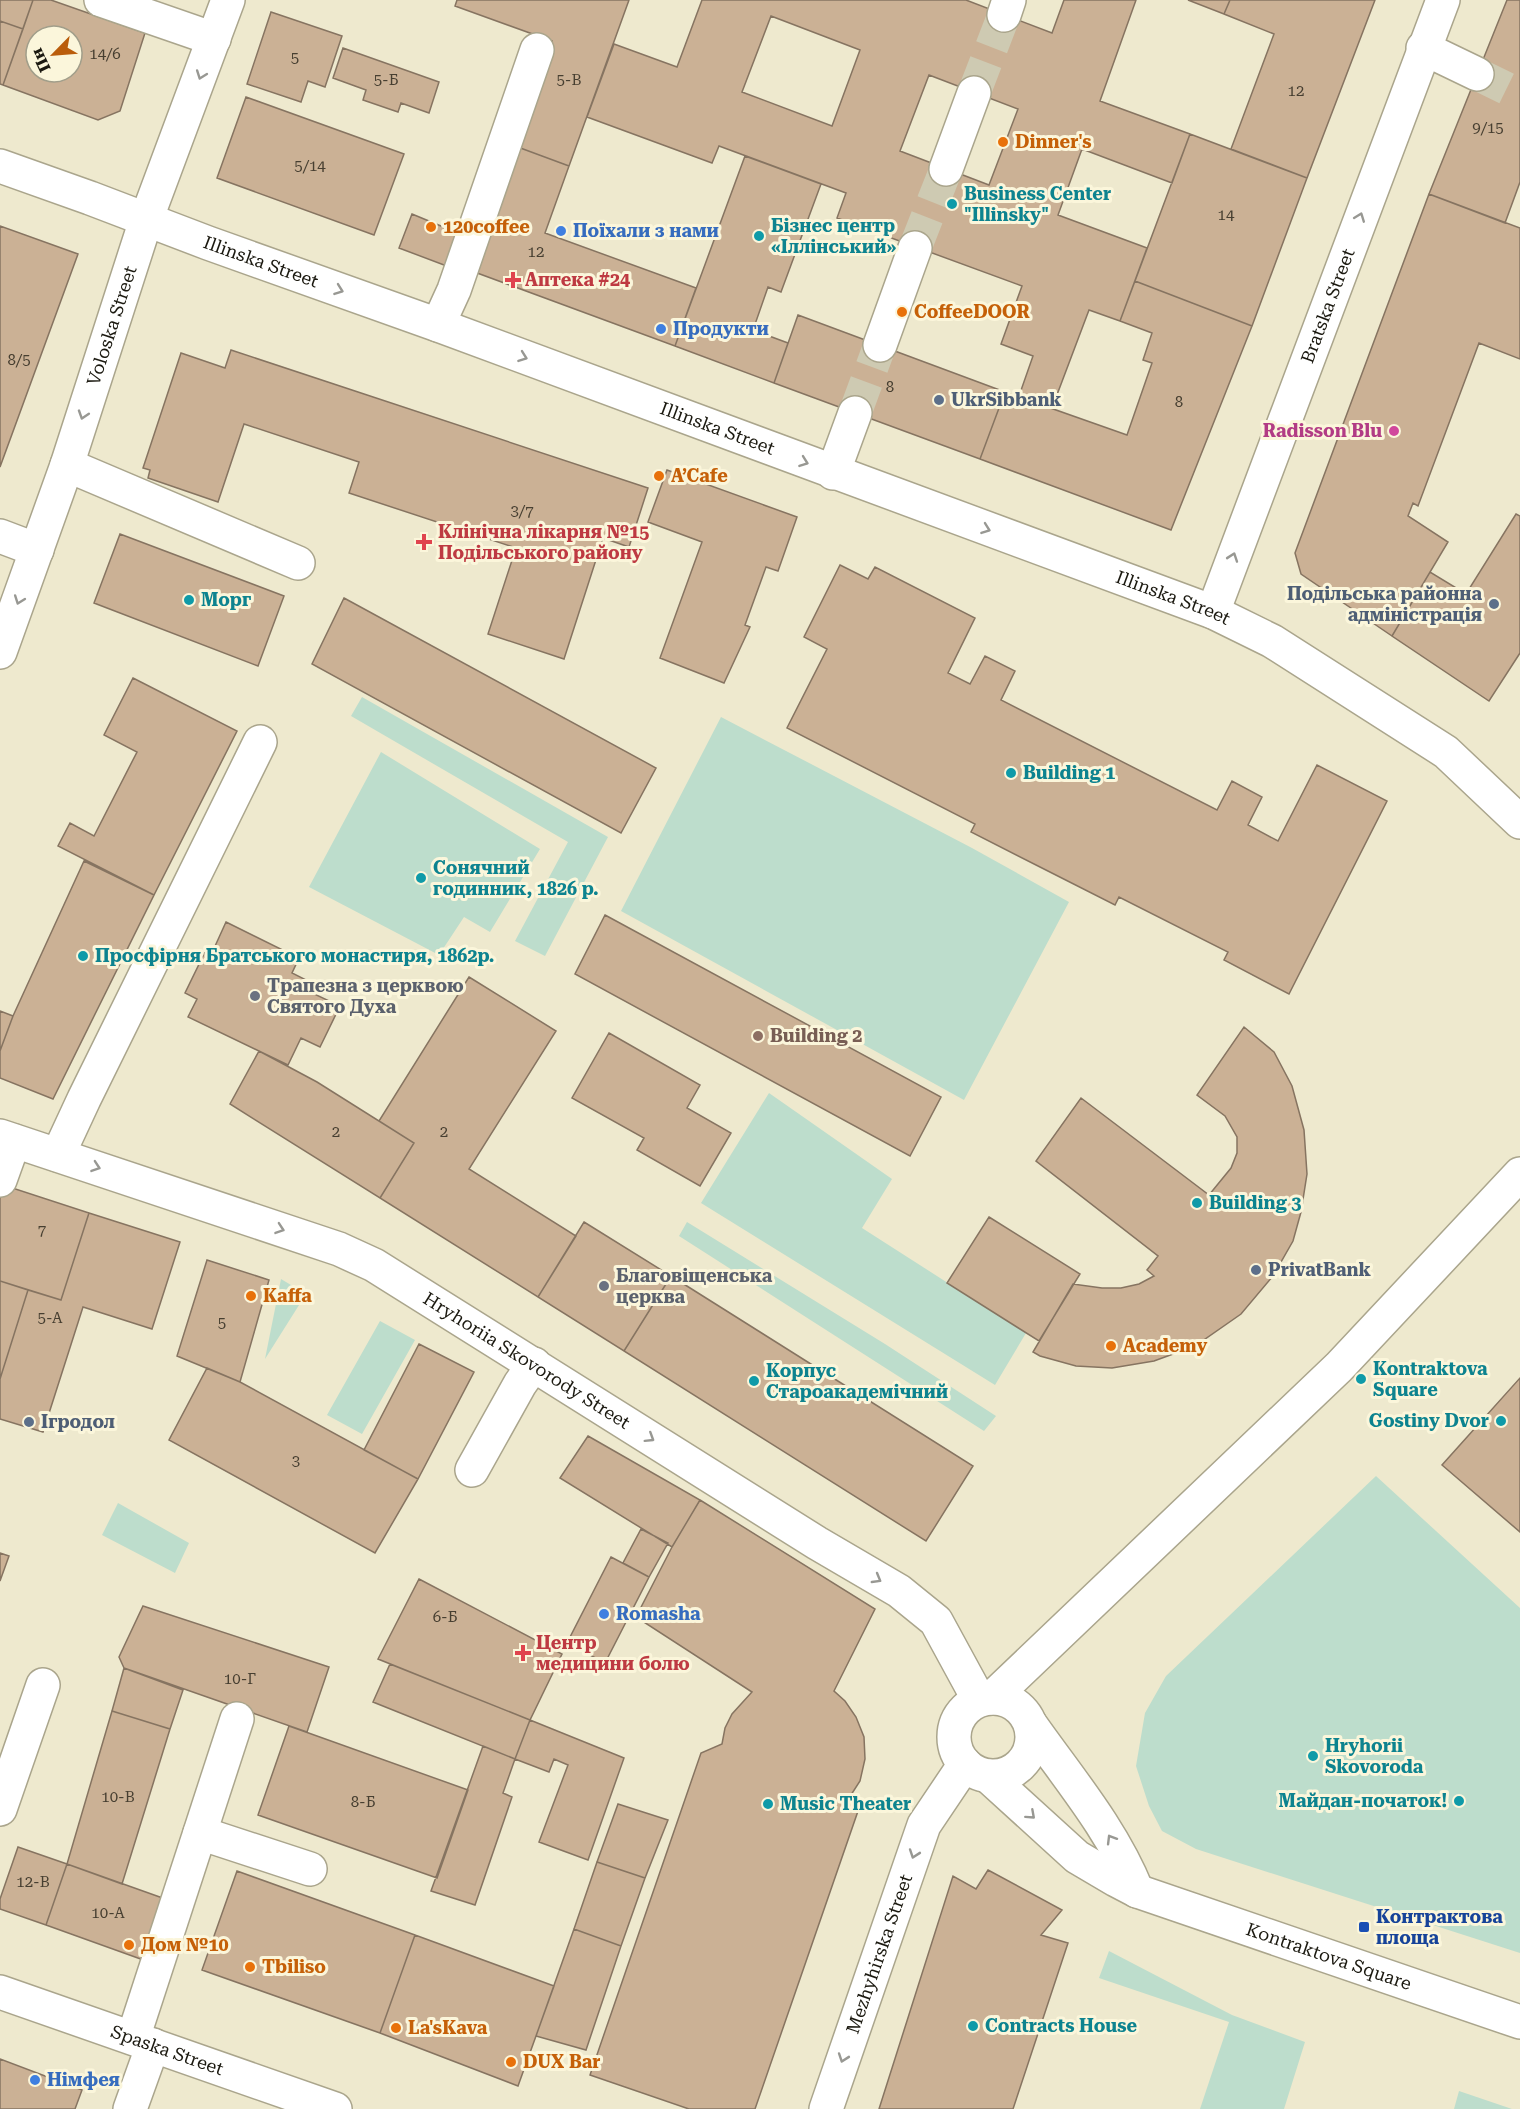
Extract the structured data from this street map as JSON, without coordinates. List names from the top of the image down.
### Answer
{
  "streets": {
    "street": [
      "Illinska Street",
      "Bratska Street",
      "Voloska Street",
      "Hryhoriia Skovorody Street",
      "Mezhyhirska Street",
      "Kontraktova Square",
      "Spaska Street"
    ]
  },
  "crossings": [
    ["Illinska Street", "Bratska Street"],
    ["Illinska Street", "Voloska Street"],
    ["Hryhoriia Skovorody Street", "Mezhyhirska Street"],
    ["Hryhoriia Skovorody Street", "Kontraktova Square"],
    ["Mezhyhirska Street", "Kontraktova Square"]
  ],
  "one_way": [
    "Illinska Street",
    "Bratska Street",
    "Voloska Street",
    "Hryhoriia Skovorody Street",
    "Mezhyhirska Street"
  ],
  "places": {
    "other": [
      "Dinner's",
      "Business Center \"Illinsky\"",
      "120coffee",
      "Поїхали з нами",
      "Бізнес центр «Іллінський»",
      "CoffeeDOOR",
      "Продукти",
      "UkrSibbank",
      "Radisson Blu",
      "A’Cafe",
      "Морг",
      "Подільська районна адміністрація",
      "Building 1",
      "Сонячний годинник, 1826 р.",
      "Просфірня Братського монастиря, 1862р.",
      "Трапезна з церквою Святого Духа",
      "Building 2",
      "Building 3",
      "PrivatBank",
      "Благовіщенська церква",
      "Kaffa",
      "Academy",
      "Kontraktova Square",
      "Корпус Староакадемічний",
      "Gostiny Dvor",
      "Ігродол",
      "Romasha",
      "Hryhorii Skovoroda",
      "Майдан-початок!",
      "Music Theater",
      "Дом №10",
      "Tbiliso",
      "Contracts House",
      "La'sKava",
      "DUX Bar",
      "Німфея"
    ],
    "health": ["Аптека #24", "Клінічна лікарня №15 Подільського району", "Центр медицини болю"],
    "transit": ["Контрактова площа"]
  },
  "house_numbers": [
    "14/6",
    "5",
    "5-Б",
    "5-В",
    "12",
    "9/15",
    "5/14",
    "14",
    "12",
    "8/5",
    "8",
    "8",
    "3/7",
    "2",
    "2",
    "7",
    "5-А",
    "5",
    "3",
    "6-Б",
    "10-Г",
    "10-В",
    "8-Б",
    "12-В",
    "10-А"
  ],
  "north": "bottom left"
}
